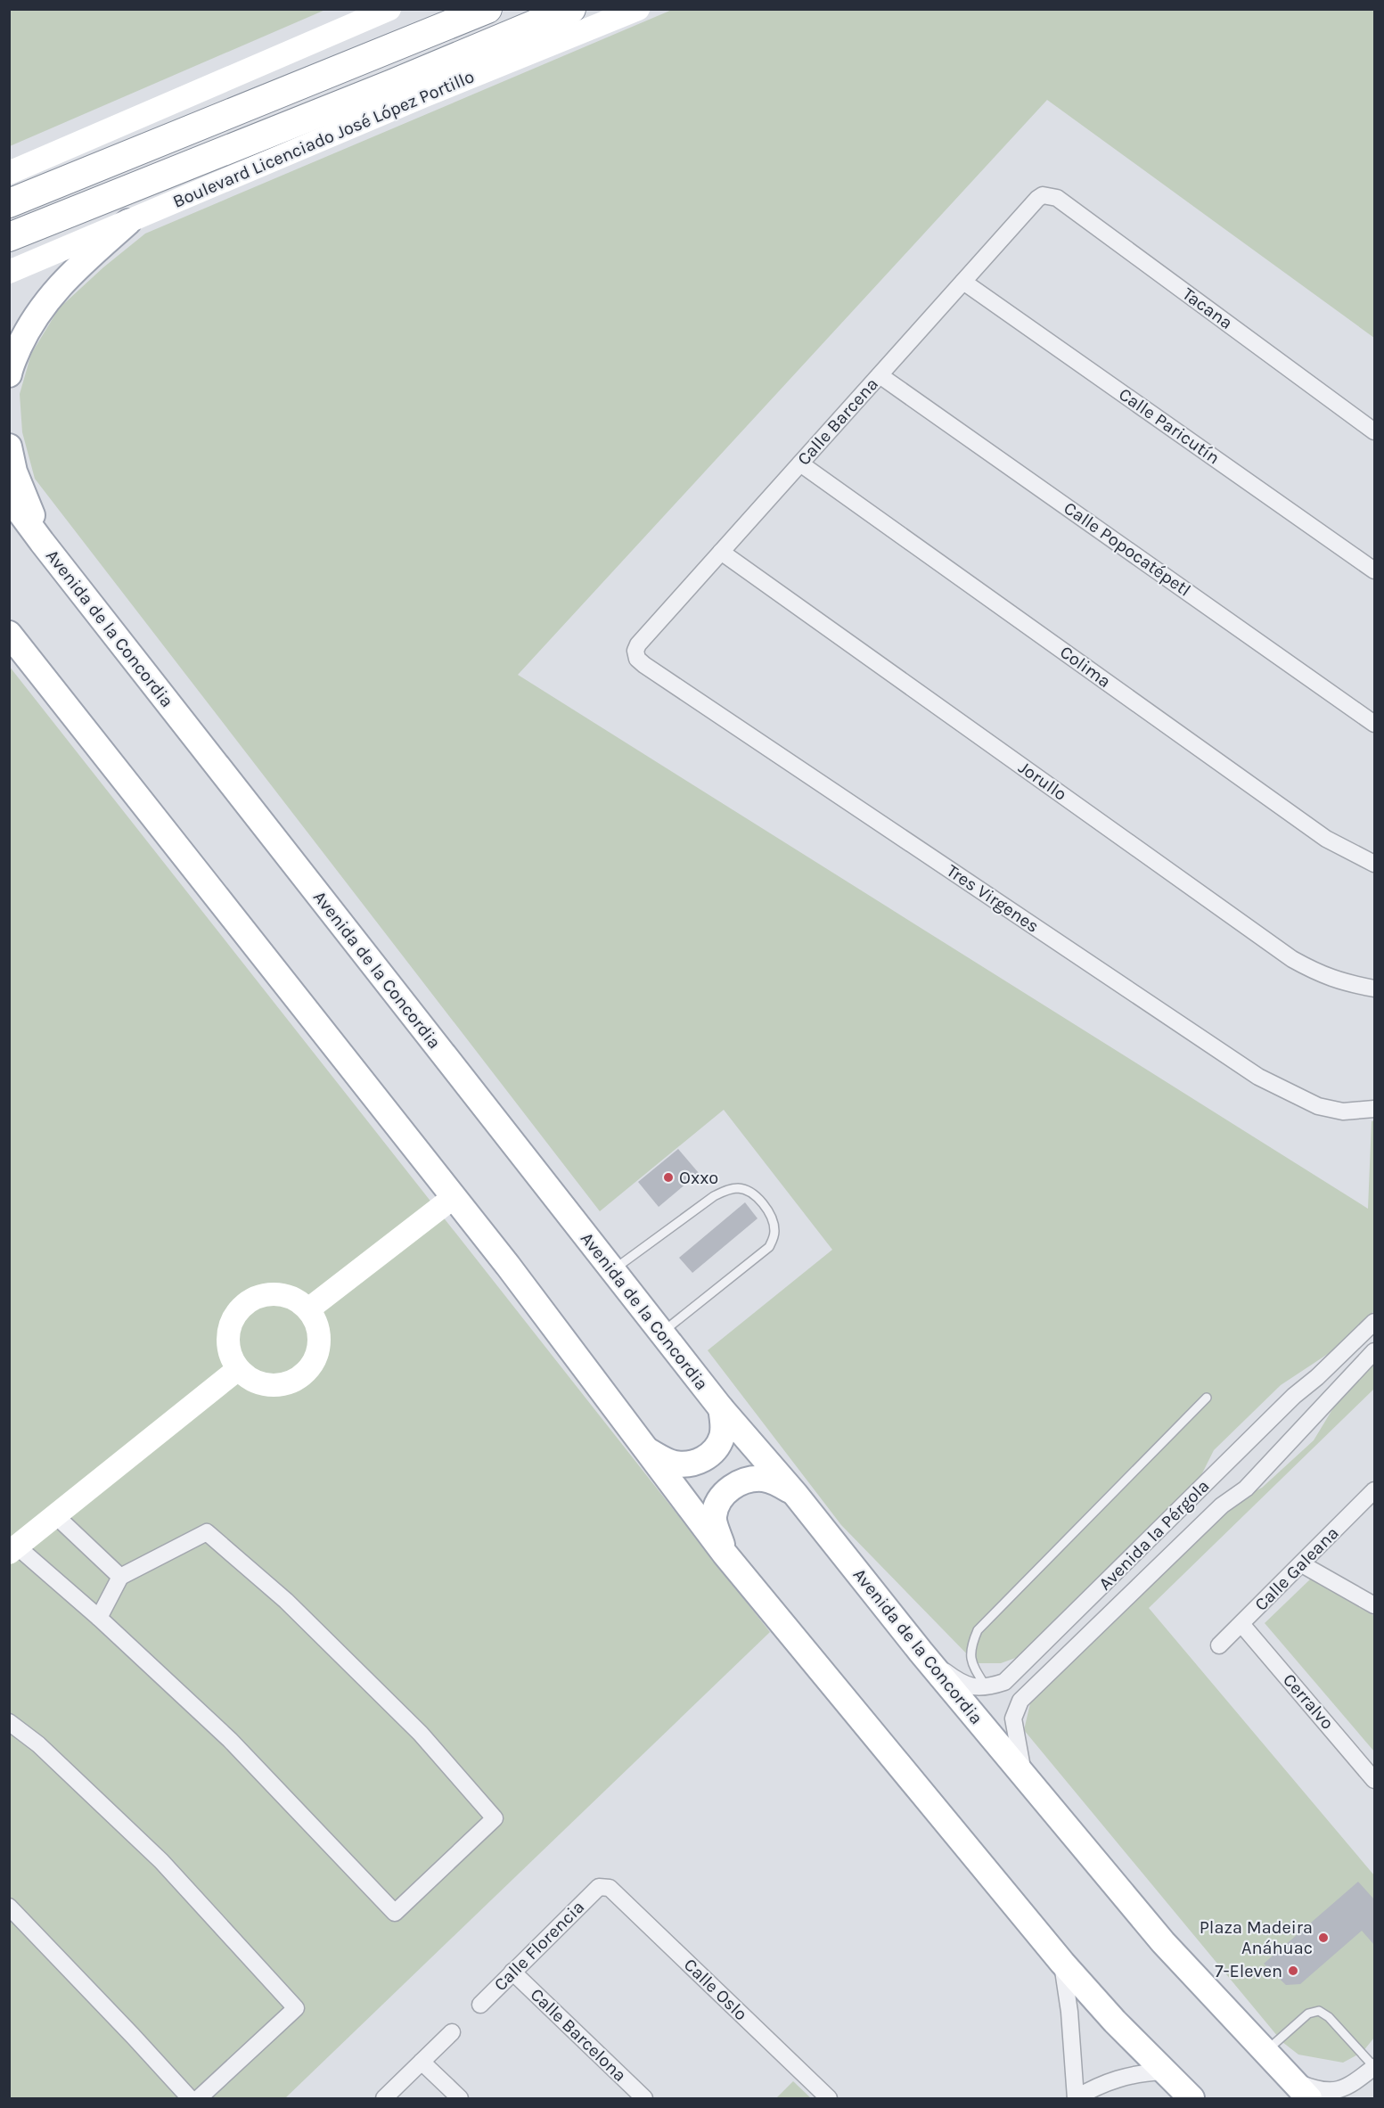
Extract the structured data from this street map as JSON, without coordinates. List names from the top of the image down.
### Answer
{
  "streets": {
    "highway": ["Boulevard Licenciado José López Portillo"],
    "main road": ["Avenida de la Concordia"],
    "street": [
      "Tacana",
      "Calle Barcena",
      "Calle Paricutín",
      "Calle Popocatépetl",
      "Colima",
      "Jorullo",
      "Tres Virgenes",
      "Avenida la Pérgola",
      "Calle Galeana",
      "Cerralvo",
      "Calle Florencia",
      "Calle Oslo",
      "Calle Barcelona"
    ]
  },
  "crossings": [
    ["Tacana", "Calle Barcena"],
    ["Calle Barcena", "Calle Paricutín"],
    ["Calle Barcena", "Calle Popocatépetl"],
    ["Calle Barcena", "Colima"],
    ["Calle Barcena", "Jorullo"],
    ["Calle Barcena", "Tres Virgenes"],
    ["Avenida de la Concordia", "Avenida la Pérgola"],
    ["Calle Galeana", "Cerralvo"],
    ["Calle Florencia", "Calle Oslo"],
    ["Calle Florencia", "Calle Barcelona"]
  ],
  "places": ["Oxxo", "Plaza Madeira Anáhuac", "7-Eleven"]
}
